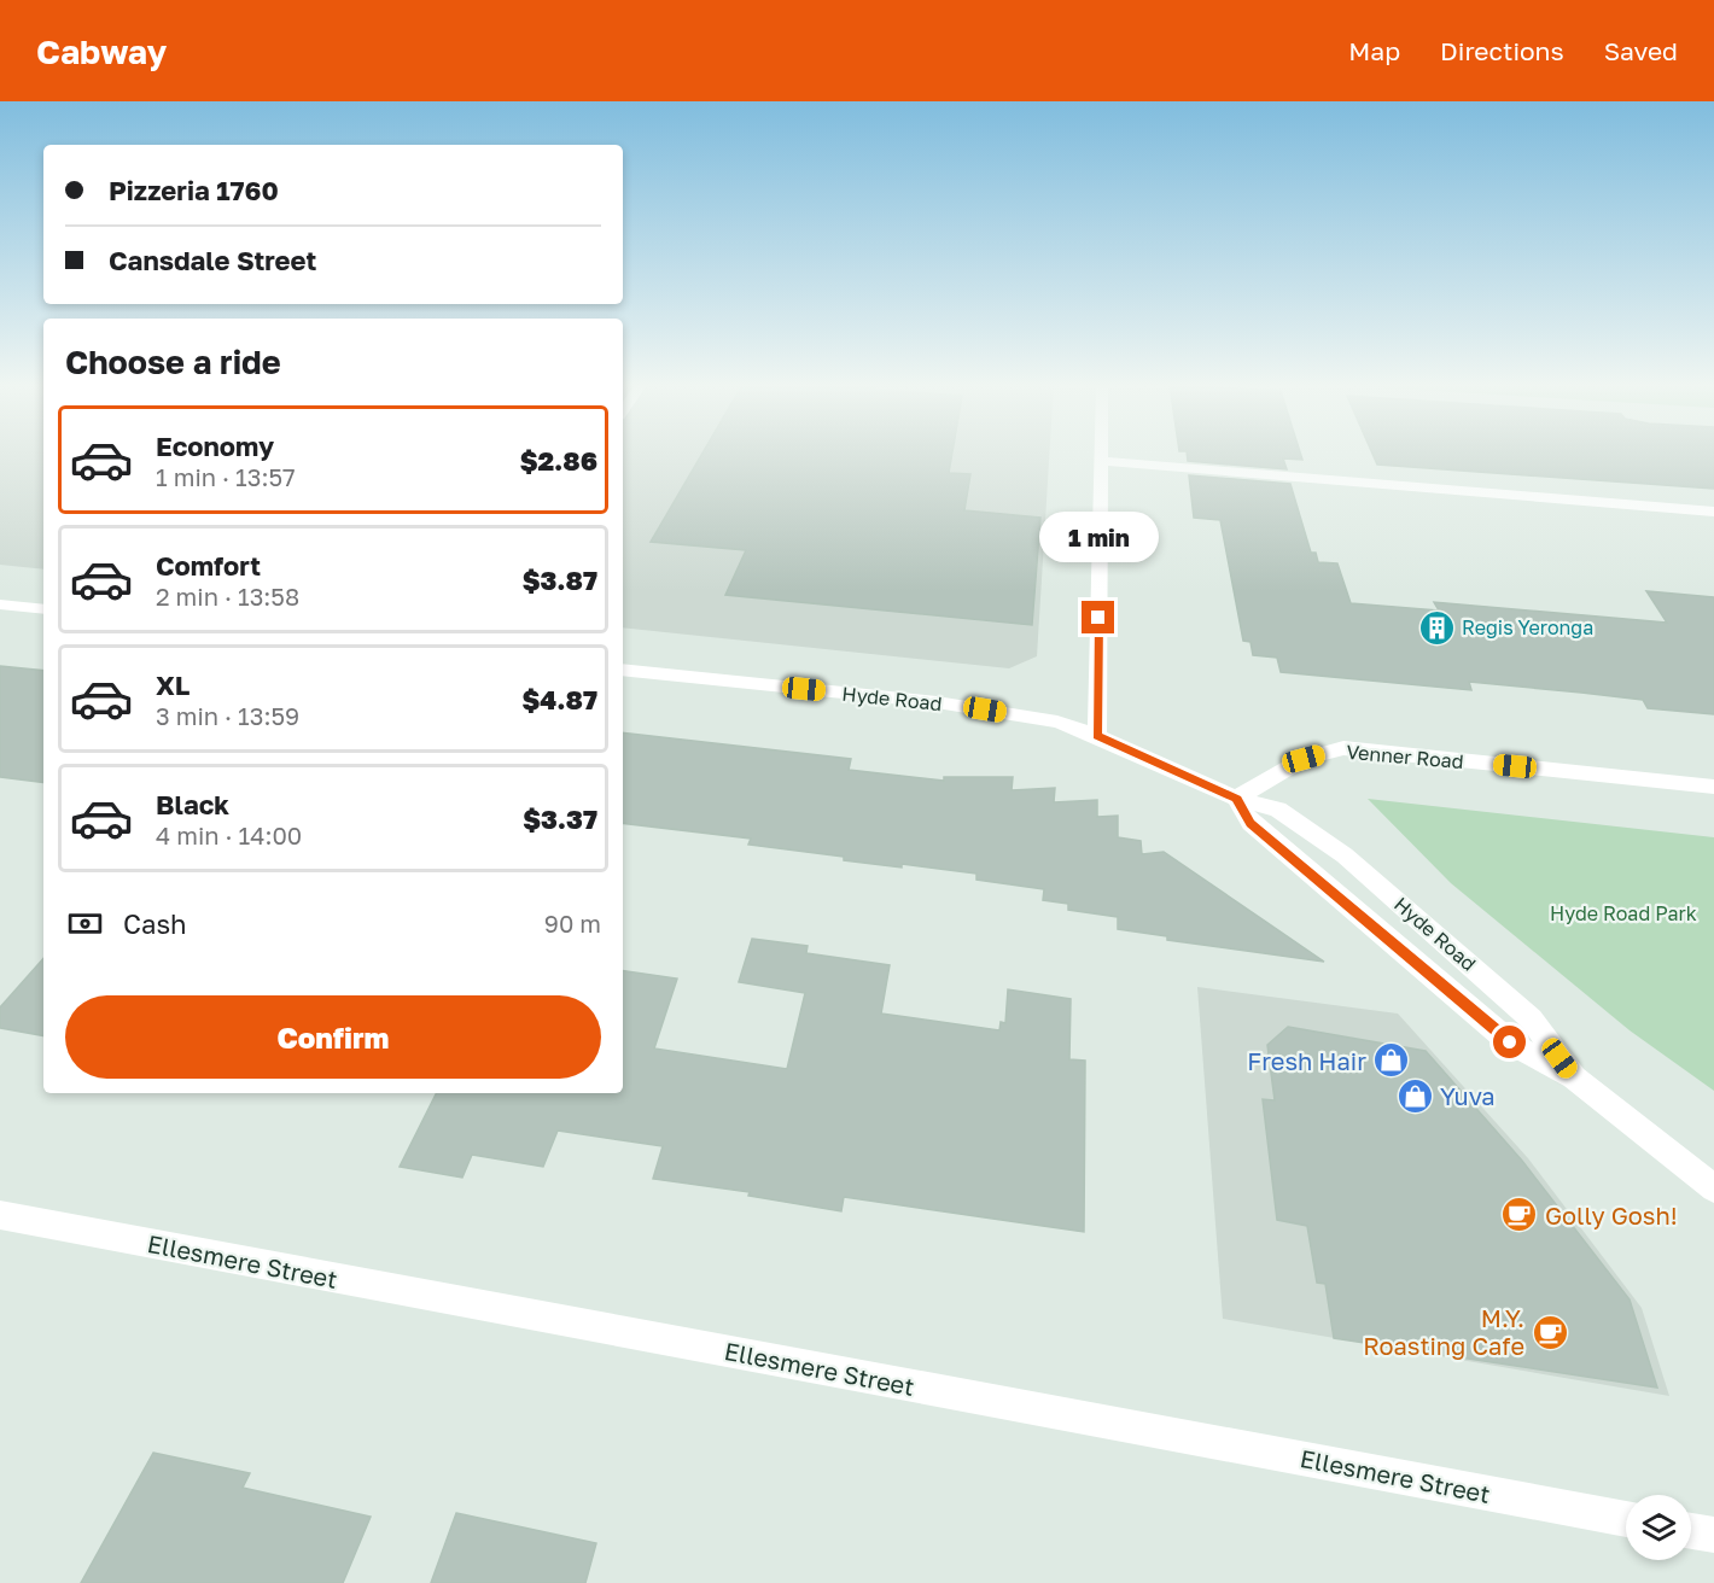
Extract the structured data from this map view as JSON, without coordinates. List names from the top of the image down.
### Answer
{
  "streets": {
    "street": ["Hyde Road", "Venner Road", "Ellesmere Street"]
  },
  "crossings": [
    ["Hyde Road", "Venner Road"]
  ],
  "parks": ["Hyde Road Park"],
  "places": {
    "building": ["Regis Yeronga"],
    "shop": ["Fresh Hair", "Yuva"],
    "cafe": ["Golly Gosh!", "M.Y. Roasting Cafe"]
  },
  "page": {
    "header": "Cabway",
    "nav": ["Map", "Directions", "Saved"],
    "banner": ["Pizzeria 1760", "Cansdale Street"],
    "heading": "Choose a ride",
    "list": [
      {
        "name": "Economy",
        "note": "1 min · 13:57",
        "value": "$2.86"
      },
      {
        "name": "Comfort",
        "note": "2 min · 13:58",
        "value": "$3.87"
      },
      {
        "name": "XL",
        "note": "3 min · 13:59",
        "value": "$4.87"
      },
      {
        "name": "Black",
        "note": "4 min · 14:00",
        "value": "$3.37"
      }
    ],
    "bubble": "1 min",
    "pay": ["Cash", "90 m"],
    "buttons": "Confirm"
  }
}
